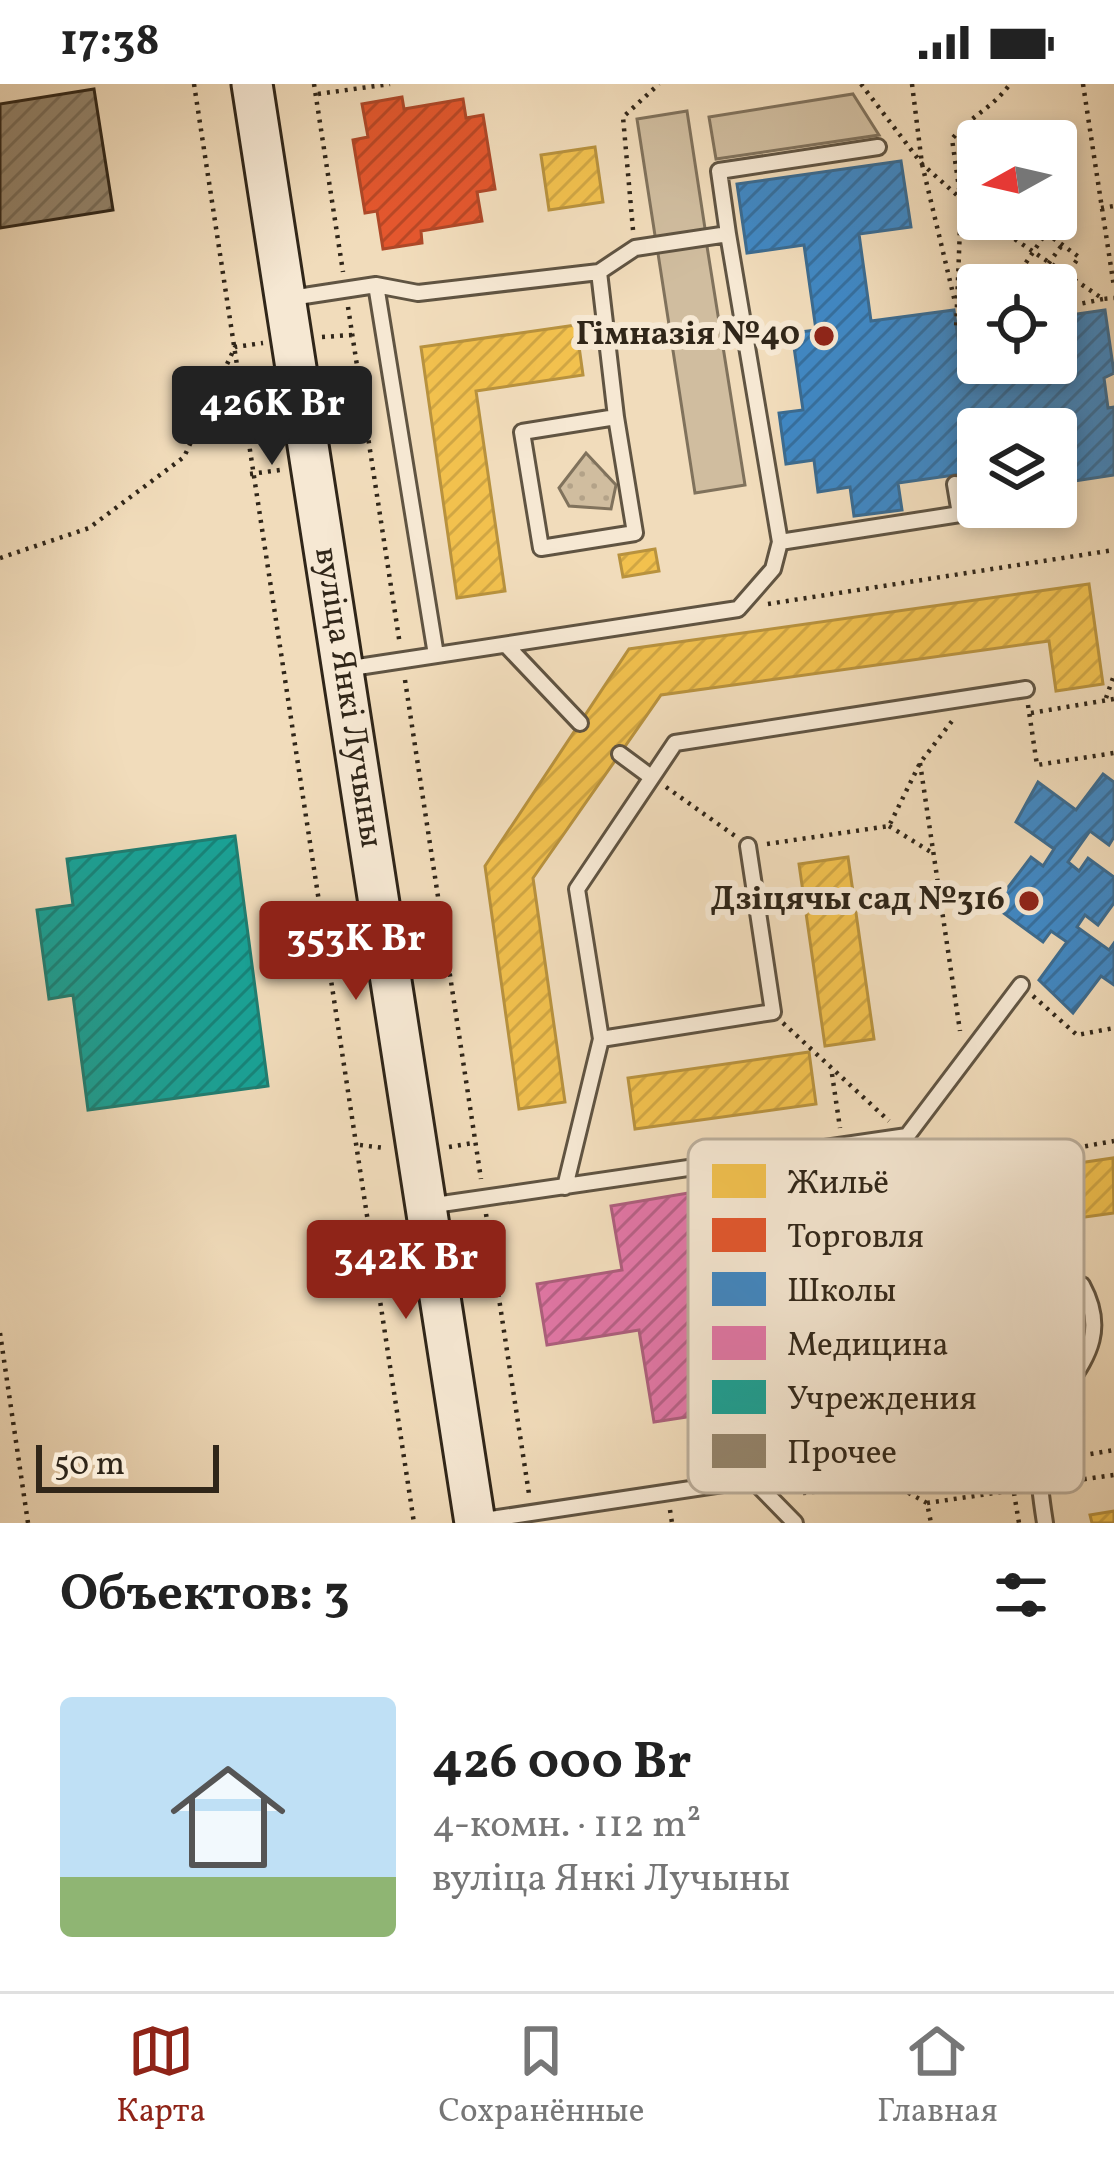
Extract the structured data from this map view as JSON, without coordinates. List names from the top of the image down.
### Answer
{
  "streets": {
    "main road": ["вуліца Янкі Лучыны"]
  },
  "places": ["Гімназія №40", "Дзіцячы сад №316"],
  "legend": [
    "Жильё",
    "Торговля",
    "Школы",
    "Медицина",
    "Учреждения",
    "Прочее"
  ],
  "scale_bar": "50 m",
  "north": "left",
  "page": {
    "status": "17:38",
    "price": ["426K Br", "353K Br", "342K Br"],
    "scale": "50 m",
    "heading": "Объектов: 3",
    "list": [
      {
        "name": "426 000 Br",
        "note": "4-комн. · 112 m² · вуліца Янкі Лучыны"
      }
    ],
    "tabs": ["Карта", "Сохранённые", "Главная"]
  }
}
